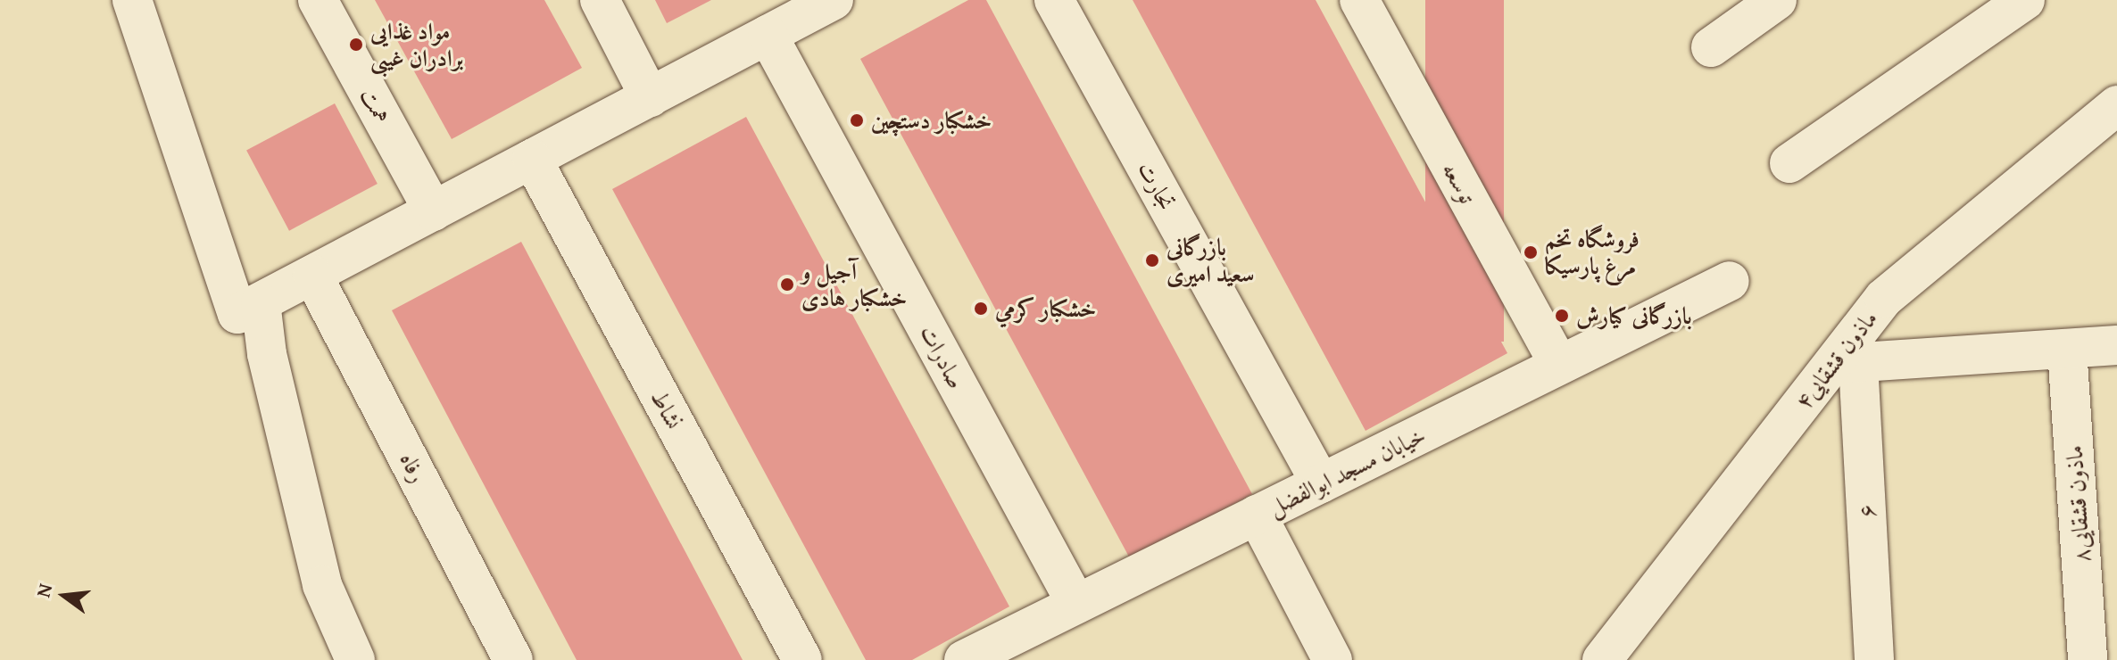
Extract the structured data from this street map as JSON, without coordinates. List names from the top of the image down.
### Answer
{
  "streets": {
    "street": [
      "همت",
      "توسعه",
      "تجارت",
      "صادرات",
      "۴ماذون قشقایی",
      "نشاط",
      "رفاه",
      "خیابان مسجد ابوالفضل",
      "۸ماذون قشقایی",
      "۶"
    ]
  },
  "crossings": [
    ["توسعه", "خیابان مسجد ابوالفضل"],
    ["تجارت", "خیابان مسجد ابوالفضل"],
    ["صادرات", "خیابان مسجد ابوالفضل"],
    ["۴ماذون قشقایی", "۶"]
  ],
  "places": [
    "مواد غذایی برادران غیبی",
    "خشکبار دستچین",
    "فروشگاه تخم مرغ پارسیکا",
    "بازرگانی سعید امیری",
    "آجیل و خشکبار هادی",
    "خشكبار كرمي",
    "بازرگانی کیارش"
  ],
  "north": "left"
}
